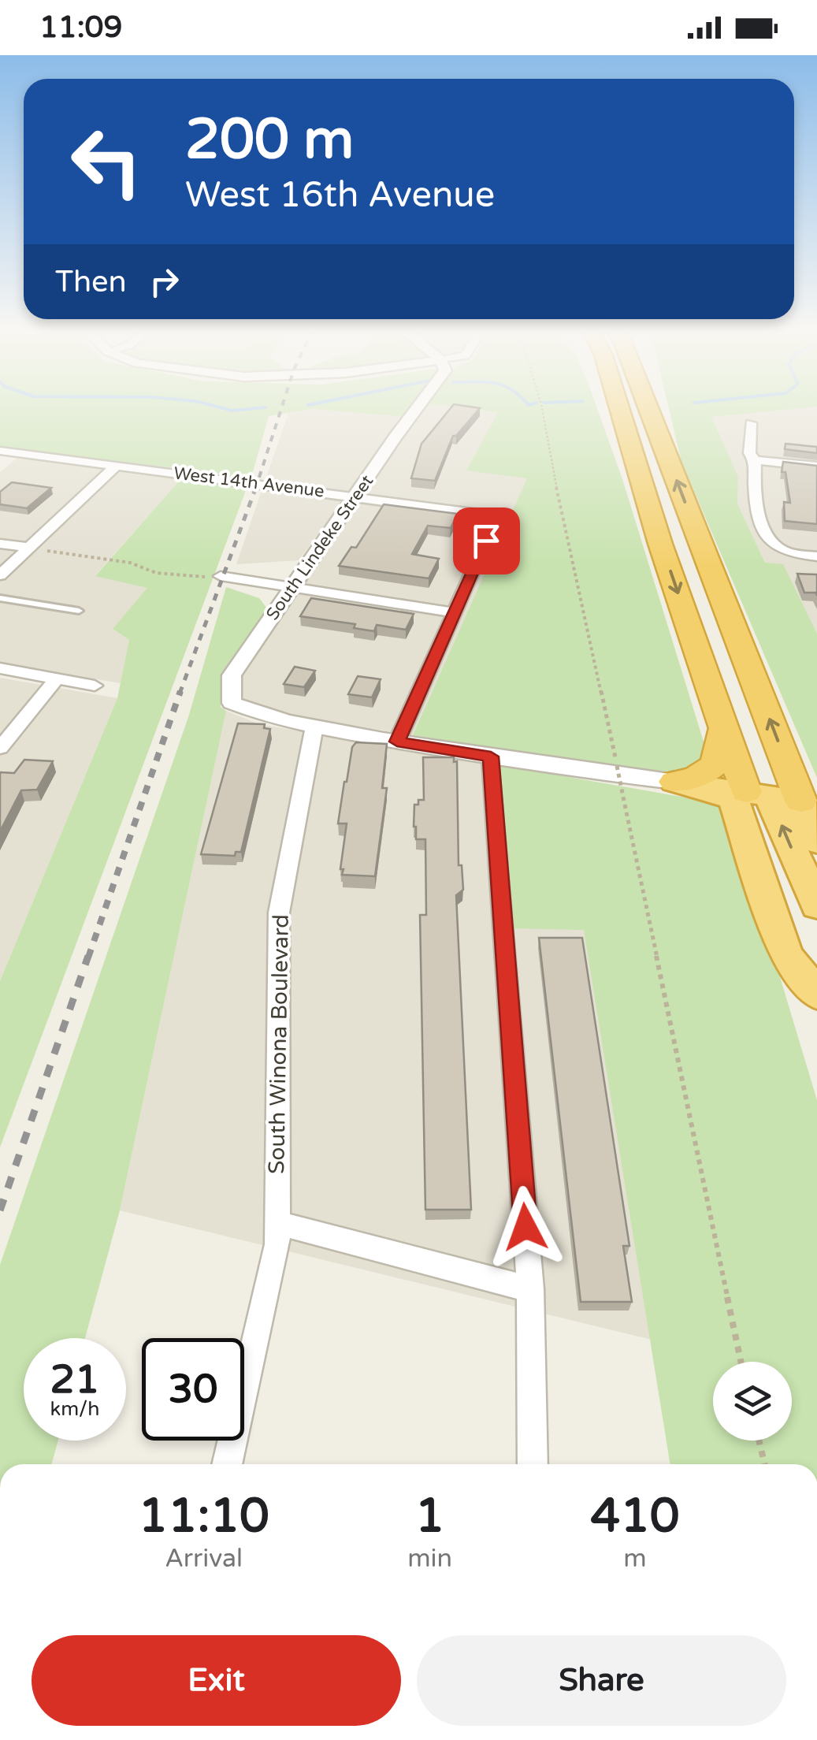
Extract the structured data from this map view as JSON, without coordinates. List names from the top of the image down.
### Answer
{
  "streets": {
    "street": ["West 14th Avenue", "South Lindeke Street", "South Winona Boulevard"]
  },
  "crossings": [
    ["West 14th Avenue", "South Lindeke Street"],
    ["South Lindeke Street", "South Winona Boulevard"]
  ],
  "page": {
    "status": "11:09",
    "turn": ["200 m", "West 16th Avenue"],
    "then": "Then",
    "speed": "21 km/h",
    "limit": "30",
    "eta": [
      "11:10",
      "Arrival",
      "1",
      "min",
      "410",
      "m"
    ],
    "buttons": ["Exit", "Share"]
  }
}
